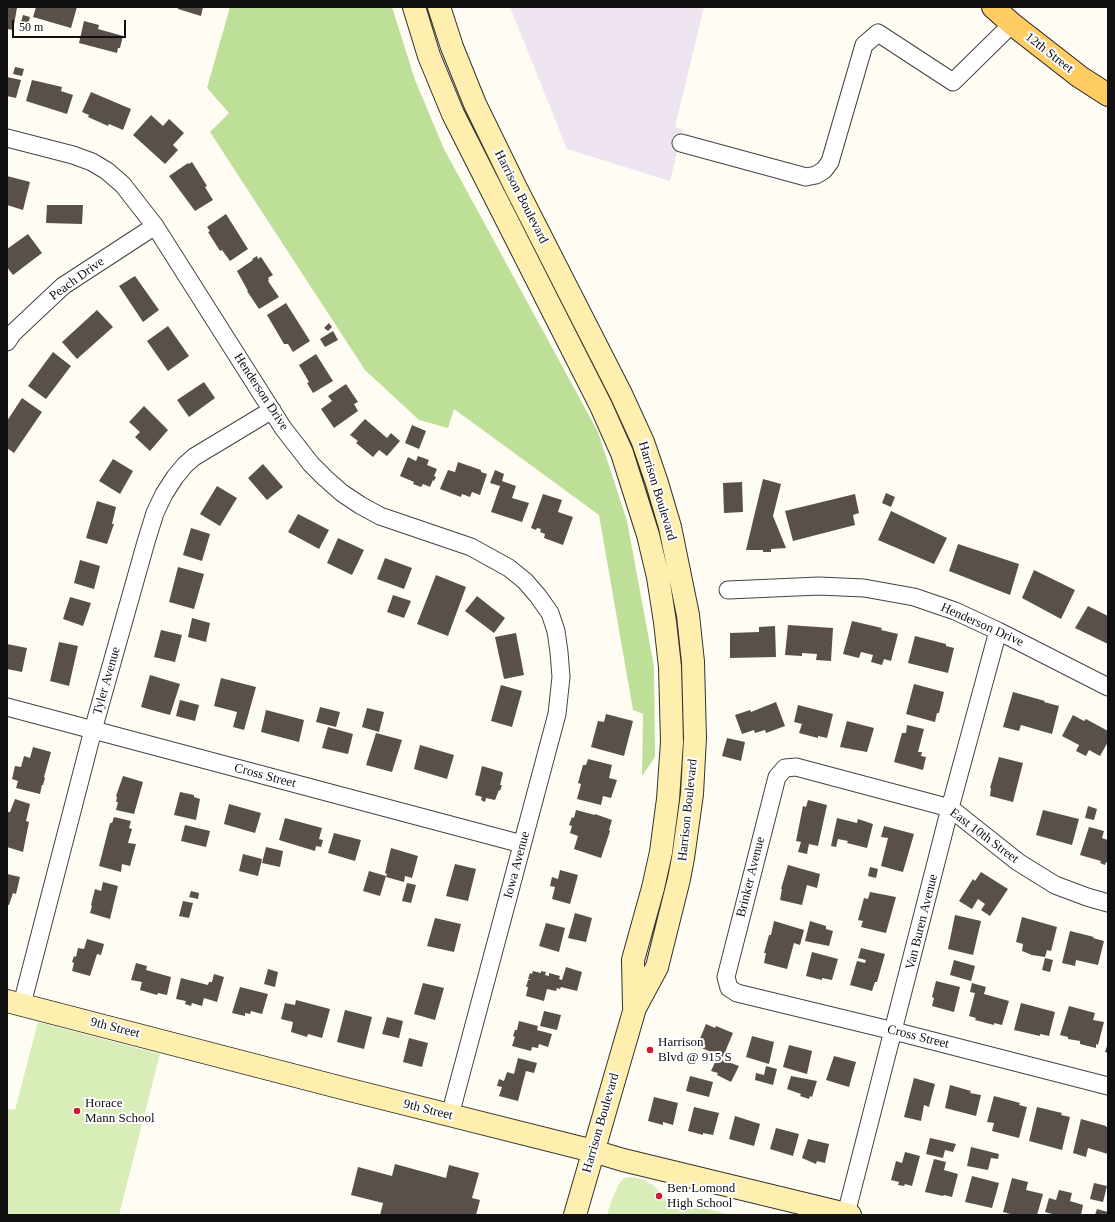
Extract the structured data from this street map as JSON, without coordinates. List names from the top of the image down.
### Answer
{
  "streets": {
    "main road": ["12th Street", "Harrison Boulevard", "9th Street"],
    "street": [
      "Peach Drive",
      "Henderson Drive",
      "Tyler Avenue",
      "Cross Street",
      "East 10th Street",
      "Iowa Avenue",
      "Brinker Avenue",
      "Van Buren Avenue"
    ]
  },
  "crossings": [
    ["Harrison Boulevard", "9th Street"],
    ["Peach Drive", "Henderson Drive"],
    ["Henderson Drive", "Tyler Avenue"],
    ["Henderson Drive", "Iowa Avenue"],
    ["Henderson Drive", "Van Buren Avenue"],
    ["Tyler Avenue", "Cross Street"],
    ["Tyler Avenue", "9th Street"],
    ["Cross Street", "Iowa Avenue"],
    ["Cross Street", "Brinker Avenue"],
    ["Cross Street", "Van Buren Avenue"],
    ["East 10th Street", "Brinker Avenue"],
    ["East 10th Street", "Van Buren Avenue"],
    ["Iowa Avenue", "9th Street"],
    ["Van Buren Avenue", "9th Street"]
  ],
  "places": ["Harrison Blvd @ 915 S", "Horace Mann School", "Ben Lomond High School"],
  "scale_bar": "50 m"
}
